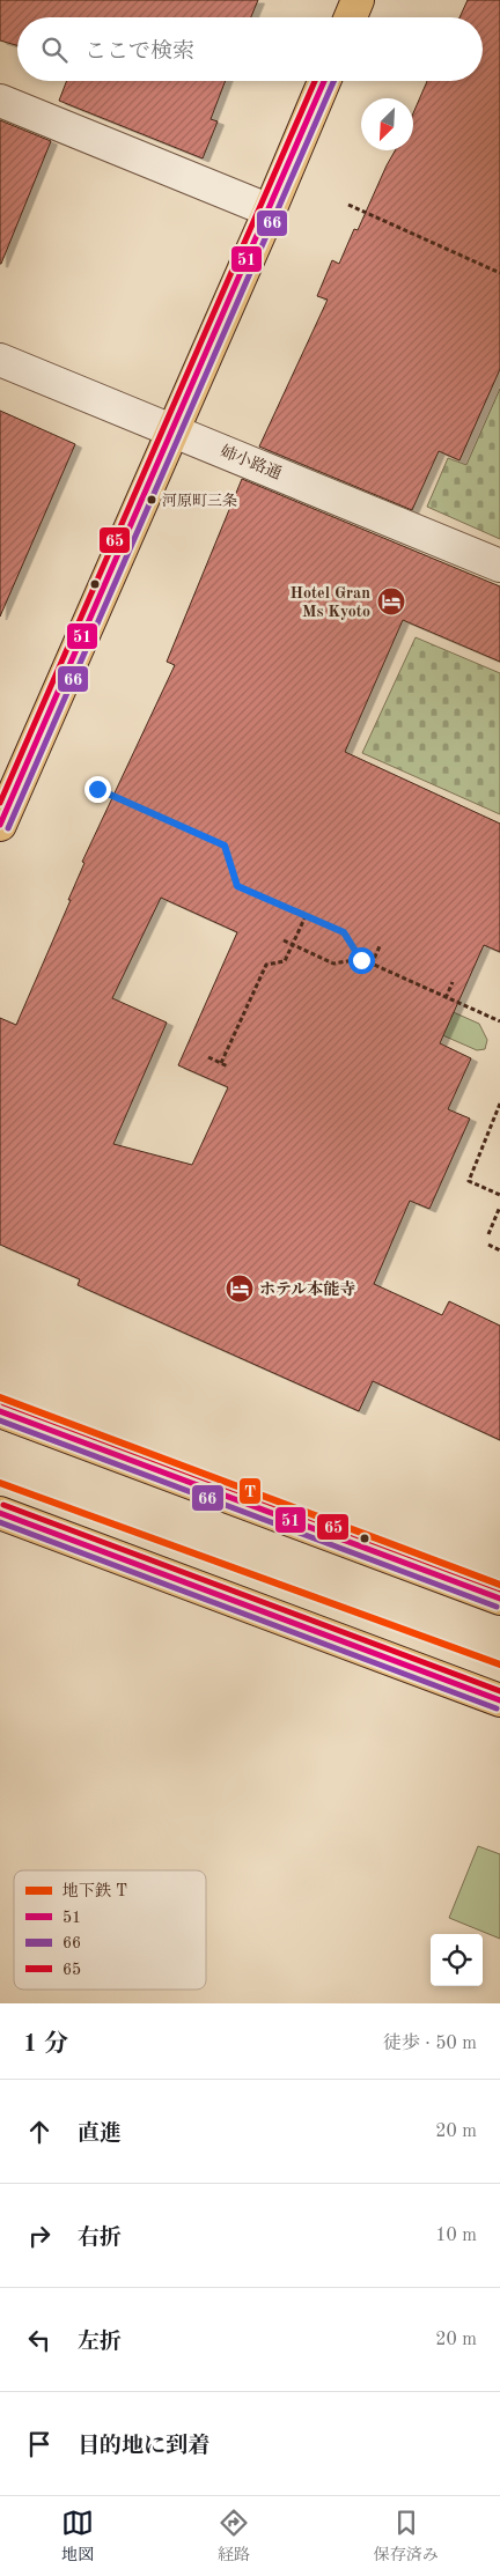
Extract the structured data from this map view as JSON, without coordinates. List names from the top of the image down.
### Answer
{
  "streets": {
    "street": ["姉小路通"]
  },
  "places": {
    "other": ["河原町三条"],
    "hotel": ["Hotel Gran Ms Kyoto", "ホテル本能寺"]
  },
  "lines": [
    "transit line 51",
    "transit line 66",
    "transit line 65",
    "metro line T"
  ],
  "legend": [
    "地下鉄 T",
    "51",
    "66",
    "65"
  ],
  "north": "bottom left",
  "page": {
    "search": "ここで検索",
    "heading": ["1 分", "徒歩 · 50 m"],
    "list": [
      ["直進", "20 m"],
      ["右折", "10 m"],
      ["左折", "20 m"],
      "目的地に到着"
    ],
    "nav": ["地図", "経路", "保存済み"]
  }
}
